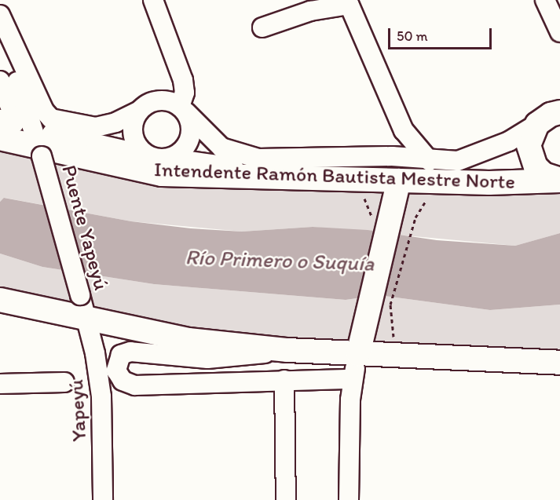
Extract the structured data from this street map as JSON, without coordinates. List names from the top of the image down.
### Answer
{
  "streets": {
    "main road": ["Intendente Ramón Bautista Mestre Norte"],
    "street": ["Puente Yapeyú", "Yapeyú"]
  },
  "crossings": [
    ["Intendente Ramón Bautista Mestre Norte", "Puente Yapeyú"],
    ["Puente Yapeyú", "Yapeyú"]
  ],
  "water": ["Río Primero o Suquía"],
  "scale_bar": "50 m"
}
